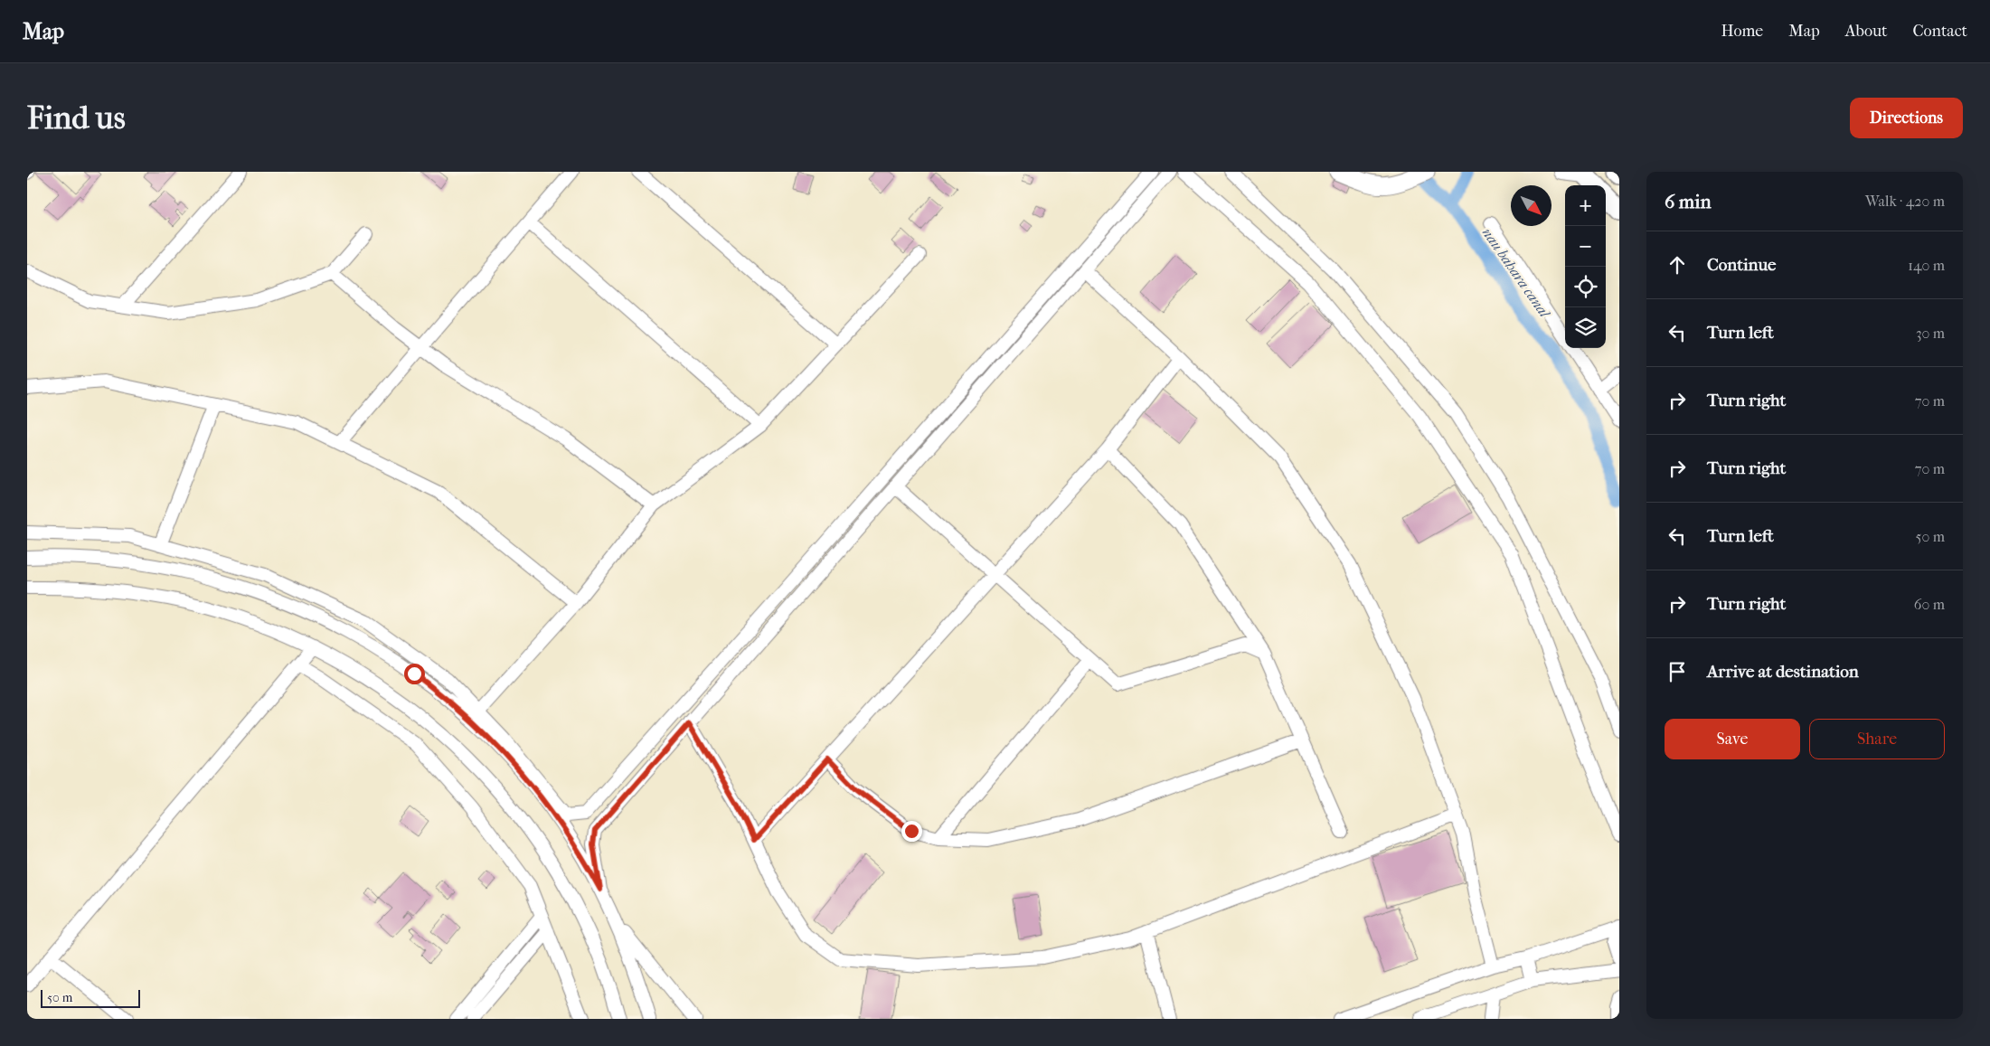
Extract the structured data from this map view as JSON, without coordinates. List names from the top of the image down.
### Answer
{
  "water": ["nau bahara canal"],
  "scale_bar": "50 m",
  "north": "bottom right",
  "page": {
    "header": "Map",
    "nav": [
      "Home",
      "Map",
      "About",
      "Contact"
    ],
    "buttons": [
      "Directions",
      ["Save", "Share"]
    ],
    "title": "Find us",
    "heading": ["6 min", "Walk · 420 m"],
    "map_buttons": ["+", "−"],
    "list": [
      ["Continue", "140 m"],
      ["Turn left", "30 m"],
      ["Turn right", "70 m"],
      ["Turn right", "70 m"],
      ["Turn left", "50 m"],
      ["Turn right", "60 m"],
      "Arrive at destination"
    ],
    "scale": "50 m"
  }
}
